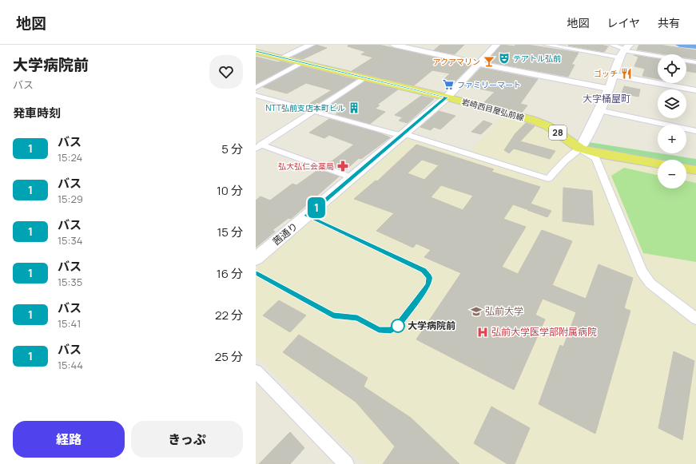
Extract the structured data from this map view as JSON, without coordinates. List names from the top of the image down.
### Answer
{
  "streets": {
    "main road": ["岩崎西目屋弘前線", "28"],
    "street": ["茜通り"]
  },
  "crossings": [
    ["岩崎西目屋弘前線", "茜通り"]
  ],
  "districts": ["大字桶屋町"],
  "places": {
    "theatre": ["テアトル弘前"],
    "bar": ["アクアマリン"],
    "restaurant": ["ゴッチ"],
    "supermarket": ["ファミリーマート"],
    "building": ["NTT弘前支店本町ビル"],
    "pharmacy": ["弘大弘仁会薬局"],
    "school or university": ["弘前大学"],
    "other": ["大学病院前"],
    "hospital": ["弘前大学医学部附属病院"]
  },
  "lines": ["bus line 1"],
  "page": {
    "header": "地図",
    "nav": ["地図", "レイヤ", "共有"],
    "heading": [
      ["大学病院前", "バス"],
      "発車時刻"
    ],
    "on_map": "1",
    "map_buttons": ["+", "−"],
    "list": [
      {
        "mark": "1",
        "name": "バス",
        "note": "15:24",
        "value": "5 分"
      },
      {
        "mark": "1",
        "name": "バス",
        "note": "15:29",
        "value": "10 分"
      },
      {
        "mark": "1",
        "name": "バス",
        "note": "15:34",
        "value": "15 分"
      },
      {
        "mark": "1",
        "name": "バス",
        "note": "15:35",
        "value": "16 分"
      },
      {
        "mark": "1",
        "name": "バス",
        "note": "15:41",
        "value": "22 分"
      },
      {
        "mark": "1",
        "name": "バス",
        "note": "15:44",
        "value": "25 分"
      }
    ],
    "buttons": ["経路", "きっぷ"]
  }
}
